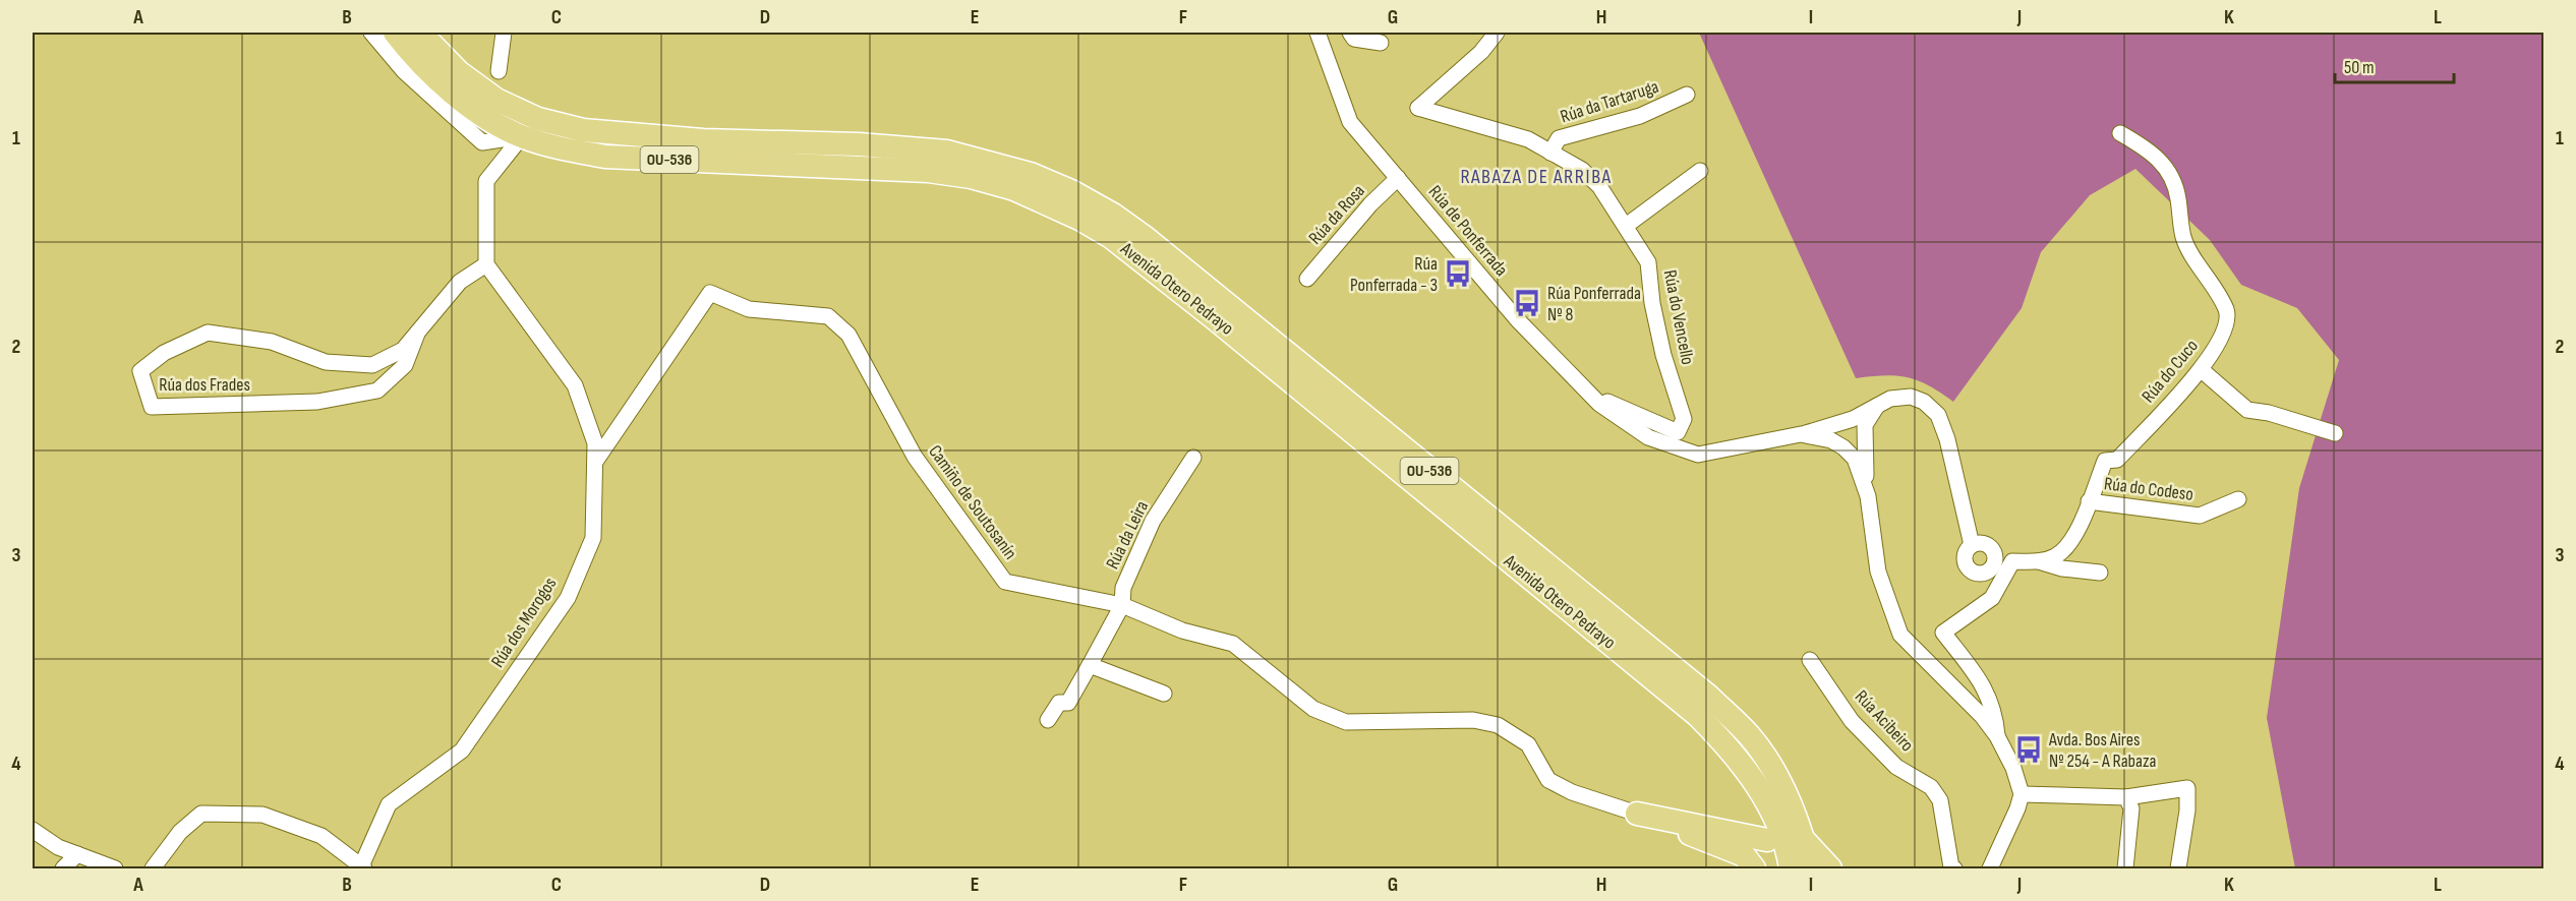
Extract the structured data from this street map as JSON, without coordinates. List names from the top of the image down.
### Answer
{
  "streets": {
    "main road": ["OU-536", "Avenida Otero Pedrayo"],
    "street": [
      "Rúa da Tartaruga",
      "Rúa da Rosa",
      "Rúa de Ponferrada",
      "Rúa do Vencello",
      "Rúa do Cuco",
      "Rúa dos Frades",
      "Rúa do Codeso",
      "Camiño de Soutosanín",
      "Rúa da Leira",
      "Rúa dos Morogos",
      "Rúa Acibeiro"
    ]
  },
  "crossings": [
    ["Rúa da Tartaruga", "Rúa do Vencello"],
    ["Rúa da Rosa", "Rúa de Ponferrada"],
    ["Rúa de Ponferrada", "Rúa do Vencello"],
    ["Rúa do Cuco", "Rúa do Codeso"],
    ["Rúa dos Frades", "Rúa dos Morogos"],
    ["Camiño de Soutosanín", "Rúa da Leira"],
    ["Camiño de Soutosanín", "Rúa dos Morogos"]
  ],
  "districts": ["RABAZA DE ARRIBA"],
  "places": {
    "bus stop": ["Rúa Ponferrada - 3", "Rúa Ponferrada Nº 8", "Avda. Bos Aires Nº 254 - A Rabaza"]
  },
  "scale_bar": "50 m",
  "grid": {
    "columns": [
      "A",
      "B",
      "C",
      "D",
      "E",
      "F",
      "G",
      "H",
      "I",
      "J",
      "K",
      "L"
    ],
    "rows": [
      "1",
      "2",
      "3",
      "4"
    ]
  }
}
